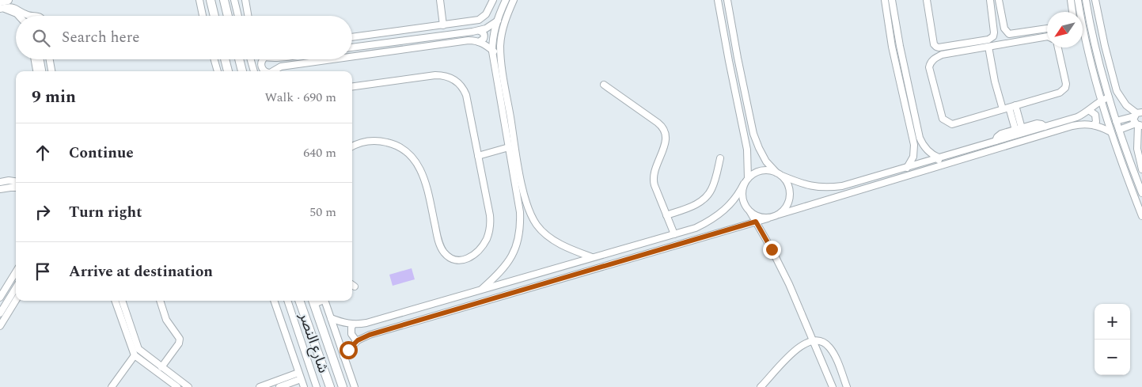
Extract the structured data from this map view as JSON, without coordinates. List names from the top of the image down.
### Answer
{
  "streets": {
    "main road": ["شارع النصر"]
  },
  "north": "bottom left",
  "page": {
    "search": "Search here",
    "heading": ["9 min", "Walk · 690 m"],
    "list": [
      ["Continue", "640 m"],
      ["Turn right", "50 m"],
      "Arrive at destination"
    ],
    "map_buttons": ["+", "−"]
  }
}
